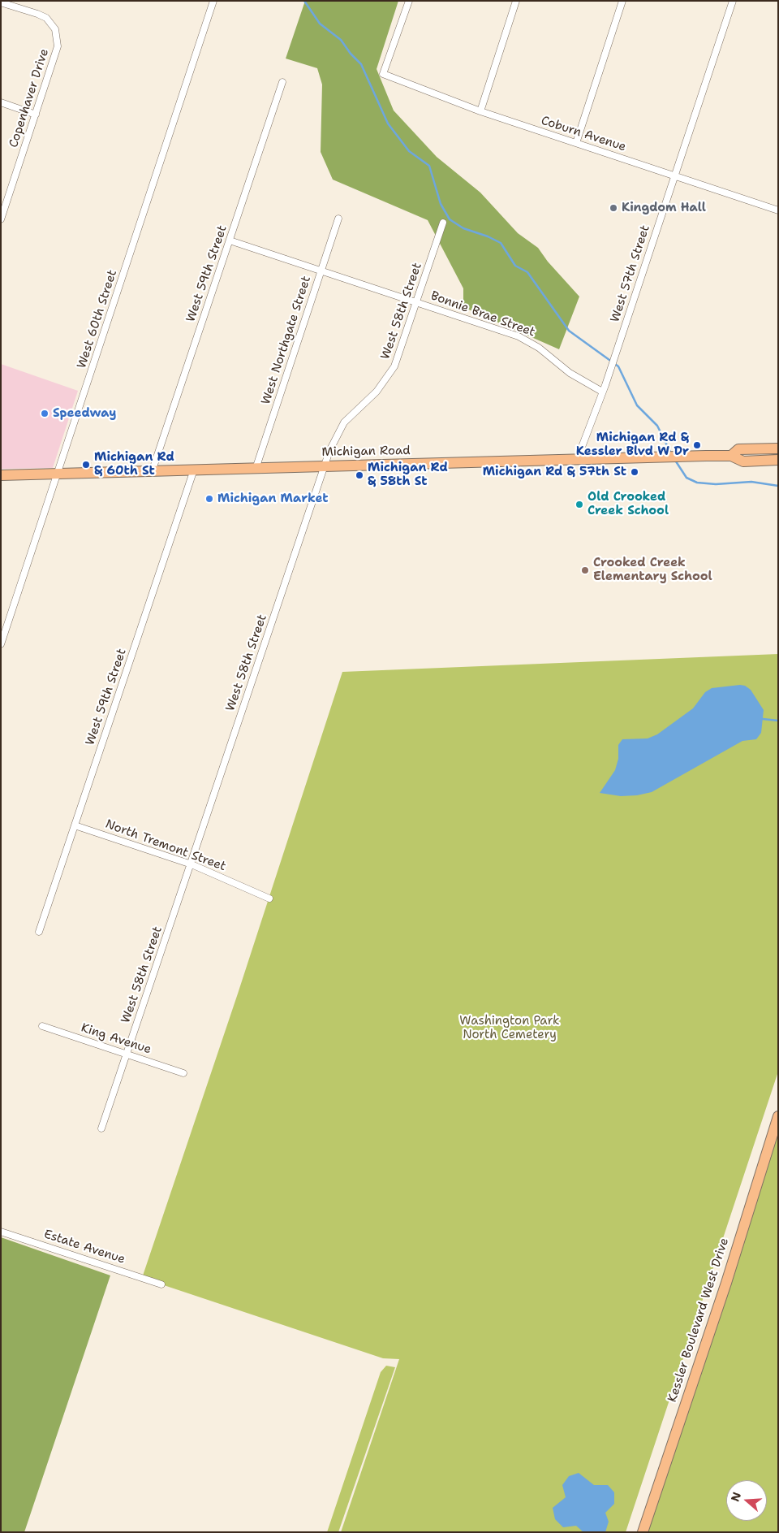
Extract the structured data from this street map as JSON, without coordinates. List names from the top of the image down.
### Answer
{
  "streets": {
    "main road": ["Michigan Road", "Kessler Boulevard West Drive"],
    "street": [
      "Copenhaver Drive",
      "Coburn Avenue",
      "West 59th Street",
      "West 57th Street",
      "West 58th Street",
      "Bonnie Brae Street",
      "West 60th Street",
      "West Northgate Street",
      "North Tremont Street",
      "King Avenue",
      "Estate Avenue"
    ]
  },
  "crossings": [
    ["Coburn Avenue", "West 57th Street"],
    ["West 59th Street", "Bonnie Brae Street"],
    ["West 59th Street", "Michigan Road"],
    ["West 59th Street", "North Tremont Street"],
    ["West 57th Street", "Bonnie Brae Street"],
    ["West 57th Street", "Michigan Road"],
    ["West 58th Street", "Bonnie Brae Street"],
    ["West 58th Street", "Michigan Road"],
    ["West 58th Street", "North Tremont Street"],
    ["West 58th Street", "King Avenue"],
    ["Bonnie Brae Street", "West Northgate Street"],
    ["West 60th Street", "Michigan Road"],
    ["West Northgate Street", "Michigan Road"]
  ],
  "parks": ["Washington Park North Cemetery"],
  "places": [
    "Kingdom Hall",
    "Speedway",
    "Michigan Rd & Kessler Blvd W Dr",
    "Michigan Rd & 60th St",
    "Michigan Rd & 57th St",
    "Michigan Rd & 58th St",
    "Michigan Market",
    "Old Crooked Creek School",
    "Crooked Creek Elementary School"
  ],
  "north": "left"
}
